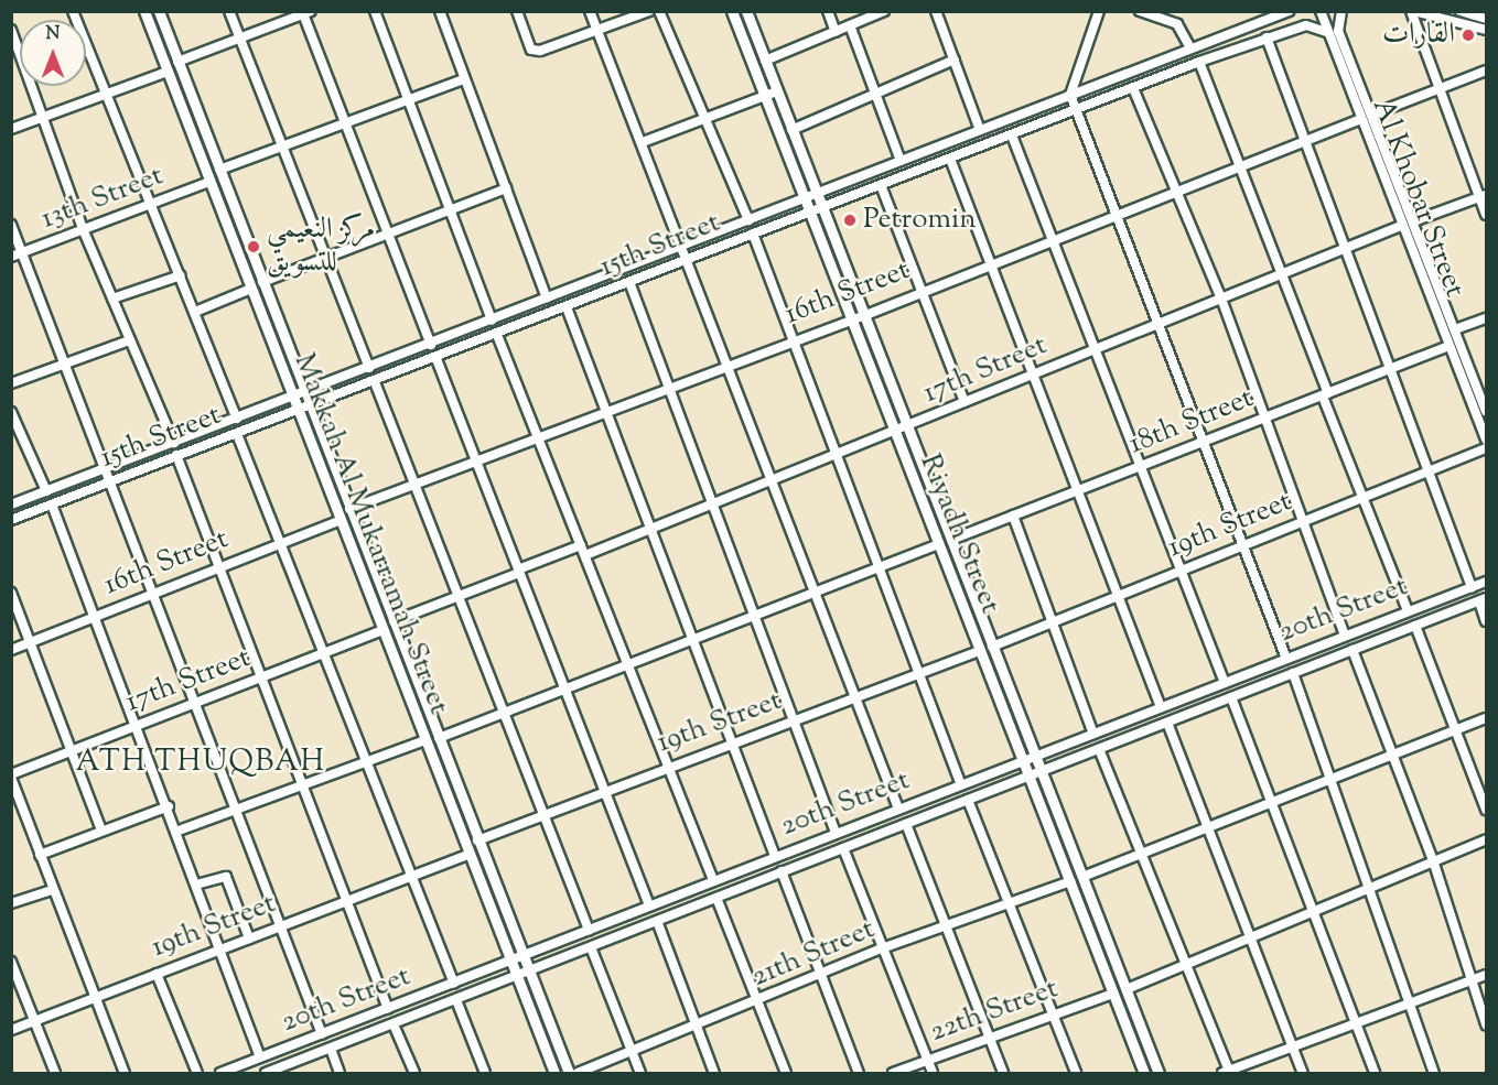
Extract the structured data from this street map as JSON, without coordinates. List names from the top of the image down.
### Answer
{
  "streets": {
    "main road": ["Makkah Al Mukarramah Street", "Riyadh Street"],
    "street": [
      "13th Street",
      "Al Khobar Street",
      "15th Street",
      "16th Street",
      "17th Street",
      "18th Street",
      "19th Street",
      "20th Street",
      "21th Street",
      "22th Street"
    ]
  },
  "crossings": [
    ["13th Street", "Makkah Al Mukarramah Street"],
    ["Al Khobar Street", "15th Street"],
    ["Al Khobar Street", "16th Street"],
    ["Al Khobar Street", "17th Street"],
    ["Al Khobar Street", "18th Street"],
    ["15th Street", "Makkah Al Mukarramah Street"],
    ["15th Street", "Riyadh Street"],
    ["16th Street", "Makkah Al Mukarramah Street"],
    ["16th Street", "Riyadh Street"],
    ["17th Street", "Makkah Al Mukarramah Street"],
    ["17th Street", "Riyadh Street"],
    ["18th Street", "Riyadh Street"],
    ["19th Street", "Makkah Al Mukarramah Street"],
    ["19th Street", "Riyadh Street"],
    ["Makkah Al Mukarramah Street", "20th Street"],
    ["Riyadh Street", "20th Street"],
    ["Riyadh Street", "21th Street"],
    ["Riyadh Street", "22th Street"]
  ],
  "districts": ["ATH THUQBAH"],
  "places": ["القارات", "Petromin", "مركز النعيمي للتسويق"],
  "north": "top"
}
